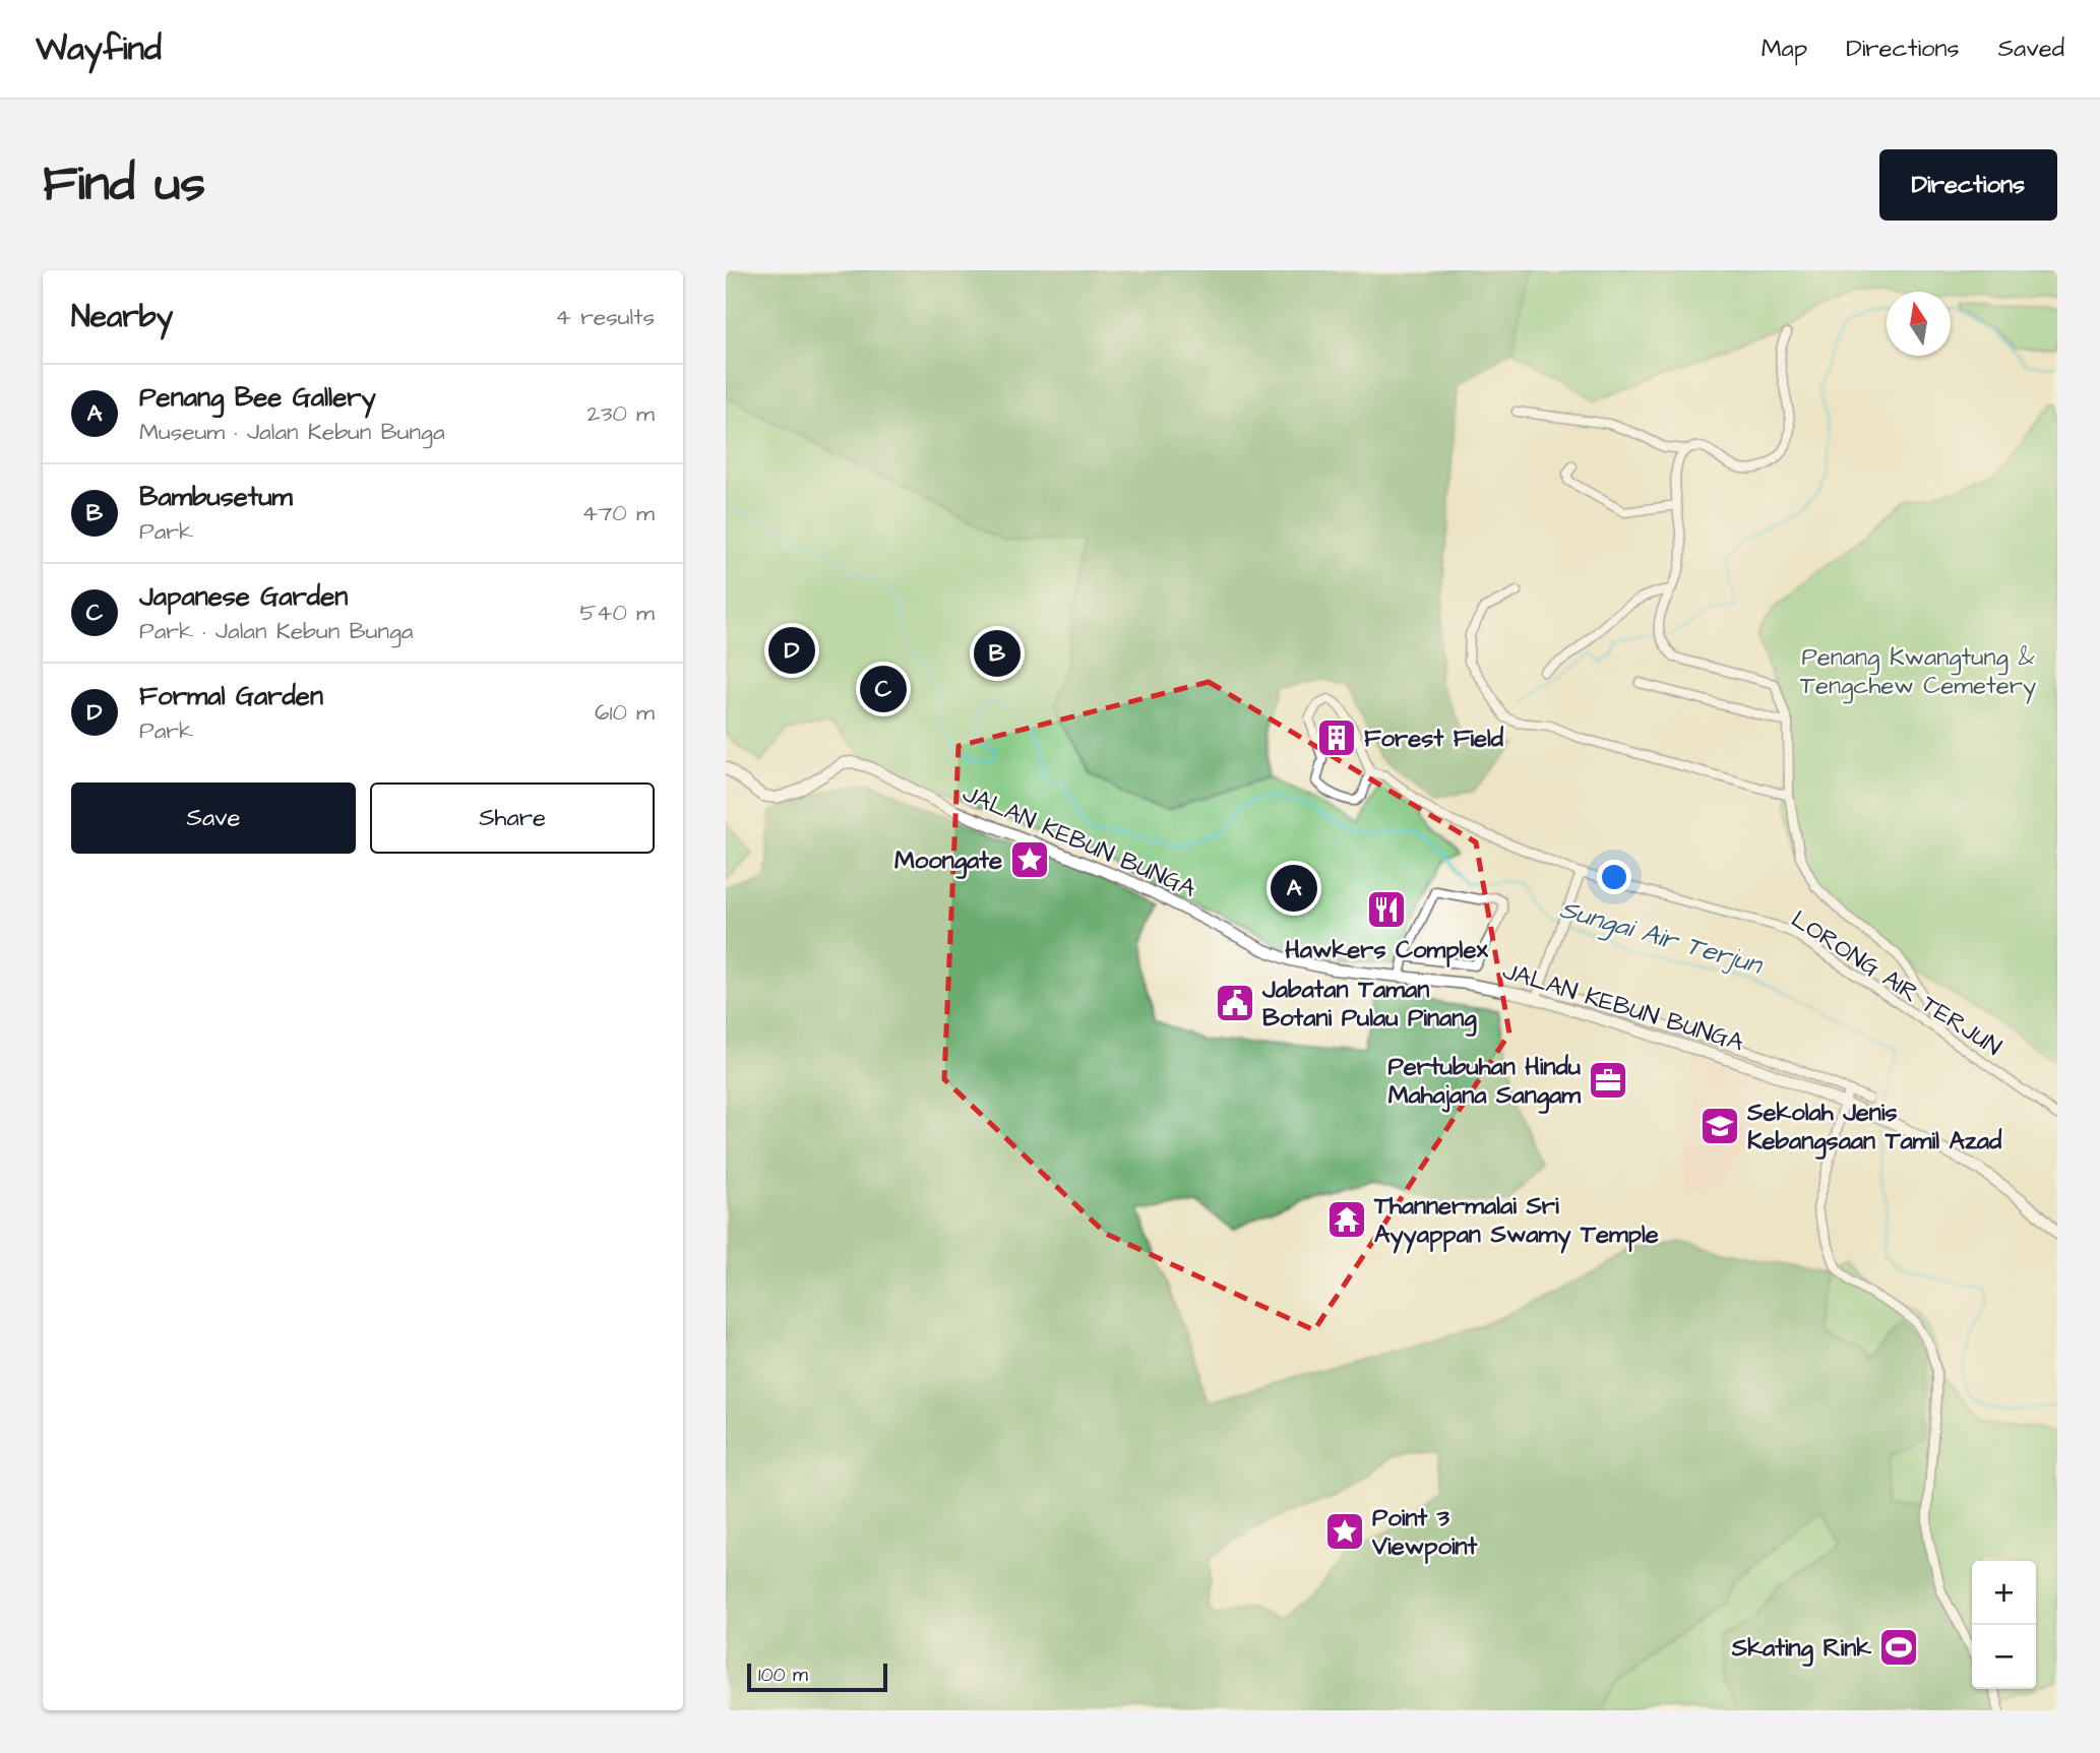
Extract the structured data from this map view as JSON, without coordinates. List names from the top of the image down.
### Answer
{
  "streets": {
    "street": ["JALAN KEBUN BUNGA", "LORONG AIR TERJUN"]
  },
  "water": ["Sungai Air Terjun"],
  "parks": ["Penang Kwangtung & Tengchew Cemetery"],
  "places": {
    "building": ["Forest Field"],
    "place": ["Moongate", "Point 3 Viewpoint"],
    "restaurant": ["Hawkers Complex"],
    "public building": ["Jabatan Taman Botani Pulau Pinang"],
    "office": ["Pertubuhan Hindu Mahajana Sangam"],
    "school or university": ["Sekolah Jenis Kebangsaan Tamil Azad"],
    "temple": ["Thannermalai Sri Ayyappan Swamy Temple"],
    "sports": ["Skating Rink"]
  },
  "scale_bar": "100 m",
  "north": "top",
  "page": {
    "header": "Wayfind",
    "nav": ["Map", "Directions", "Saved"],
    "buttons": [
      "Directions",
      ["Save", "Share"]
    ],
    "title": "Find us",
    "heading": ["Nearby", "4 results"],
    "list": [
      {
        "mark": "A",
        "name": "Penang Bee Gallery",
        "note": "Museum · Jalan Kebun Bunga",
        "value": "230 m"
      },
      {
        "mark": "B",
        "name": "Bambusetum",
        "note": "Park",
        "value": "470 m"
      },
      {
        "mark": "C",
        "name": "Japanese Garden",
        "note": "Park · Jalan Kebun Bunga",
        "value": "540 m"
      },
      {
        "mark": "D",
        "name": "Formal Garden",
        "note": "Park",
        "value": "610 m"
      }
    ],
    "pins": [
      "D",
      "B",
      "C",
      "A"
    ],
    "map_buttons": ["+", "−"],
    "scale": "100 m"
  }
}
